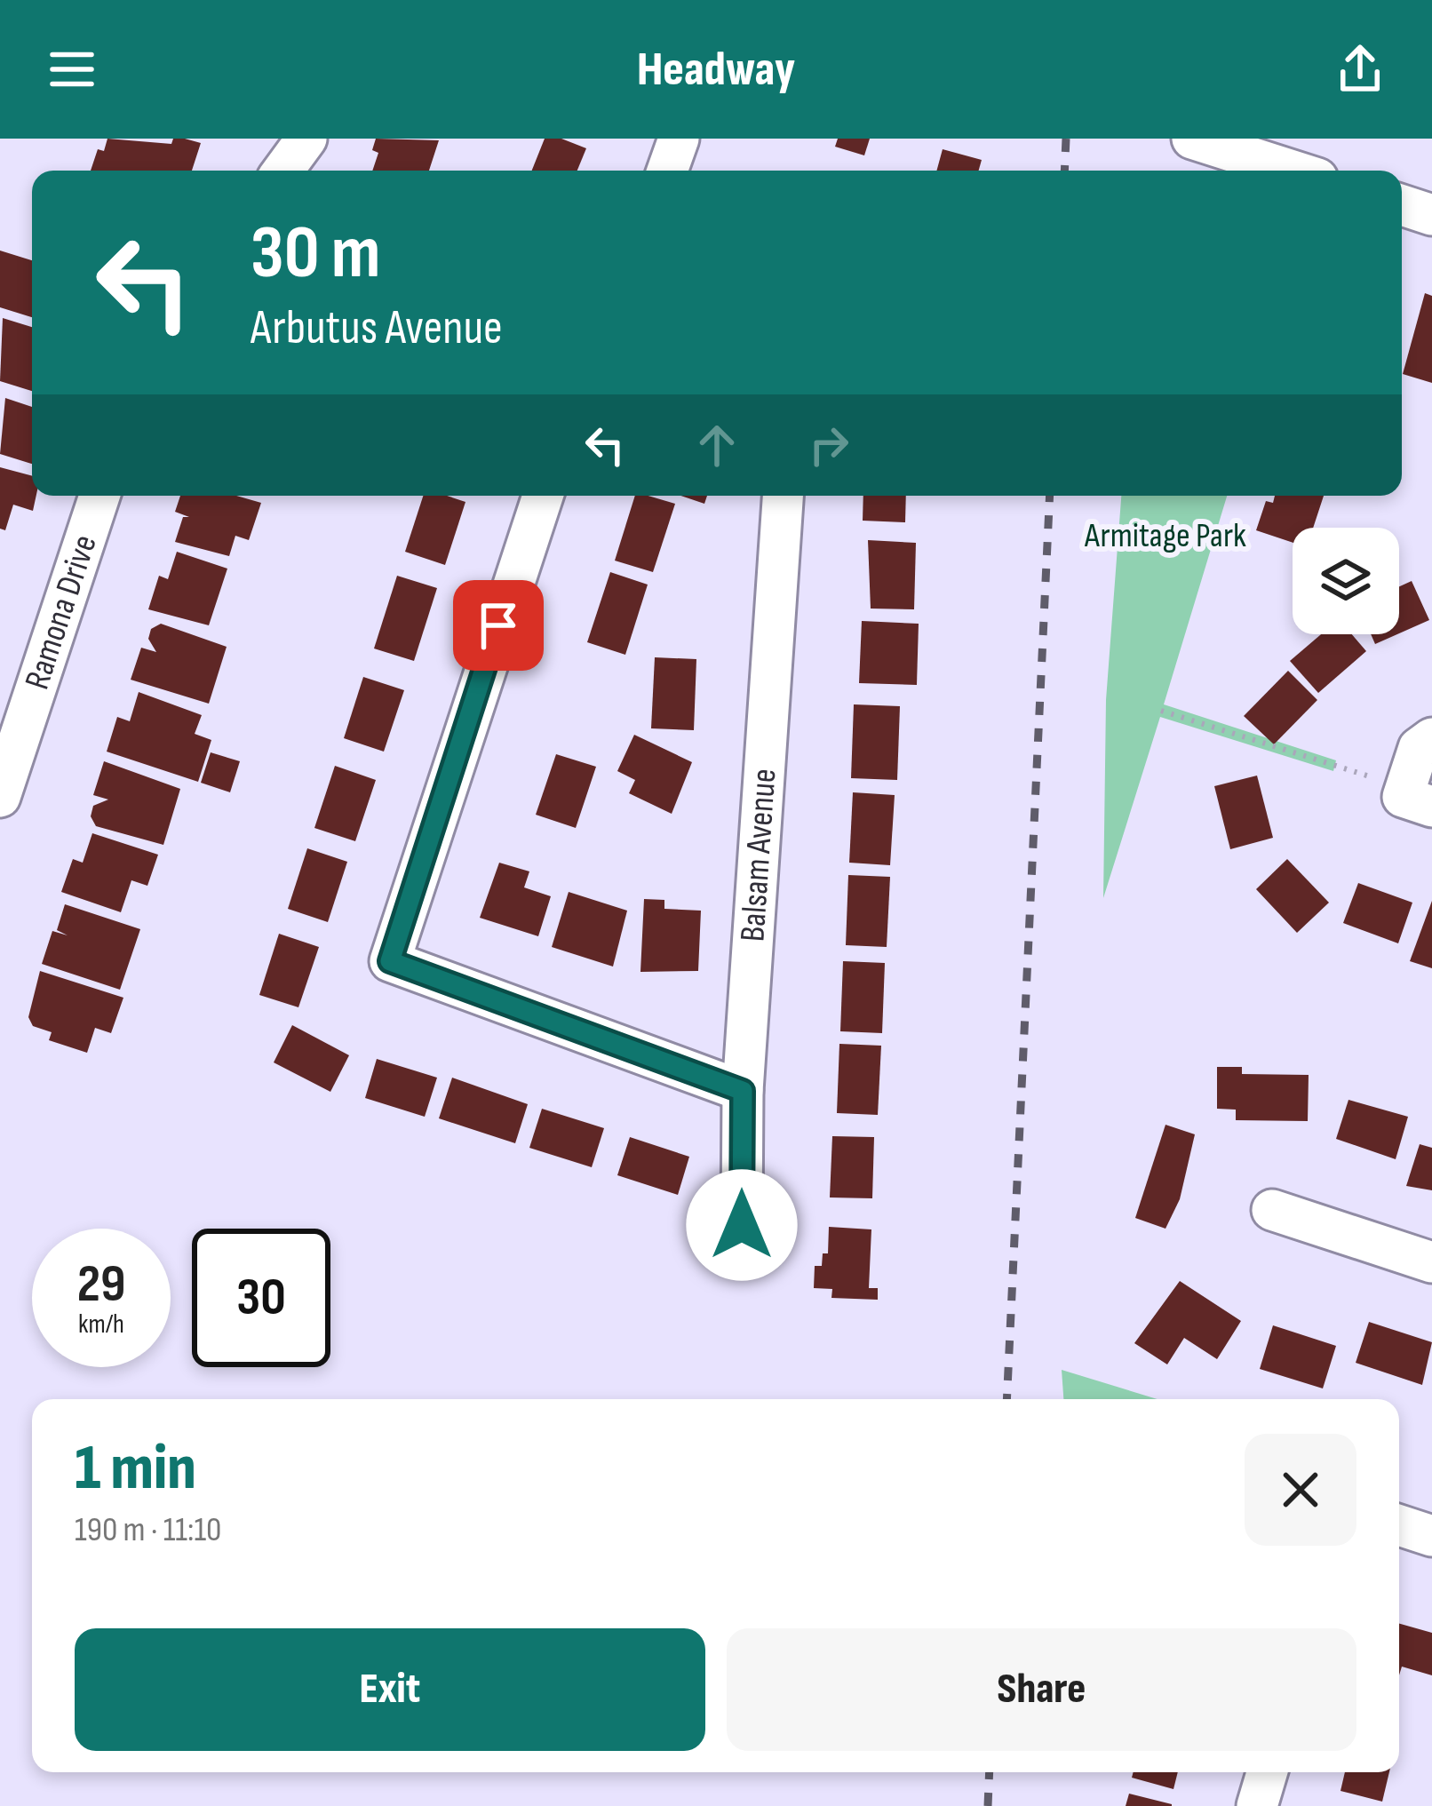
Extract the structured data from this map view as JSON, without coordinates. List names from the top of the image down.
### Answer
{
  "streets": {
    "street": ["Ramona Drive", "Balsam Avenue"]
  },
  "parks": ["Armitage Park"],
  "page": {
    "header": "Headway",
    "turn": ["30 m", "Arbutus Avenue"],
    "speed": "29 km/h",
    "limit": "30",
    "heading": ["1 min", "190 m · 11:10"],
    "buttons": ["Exit", "Share"]
  }
}
